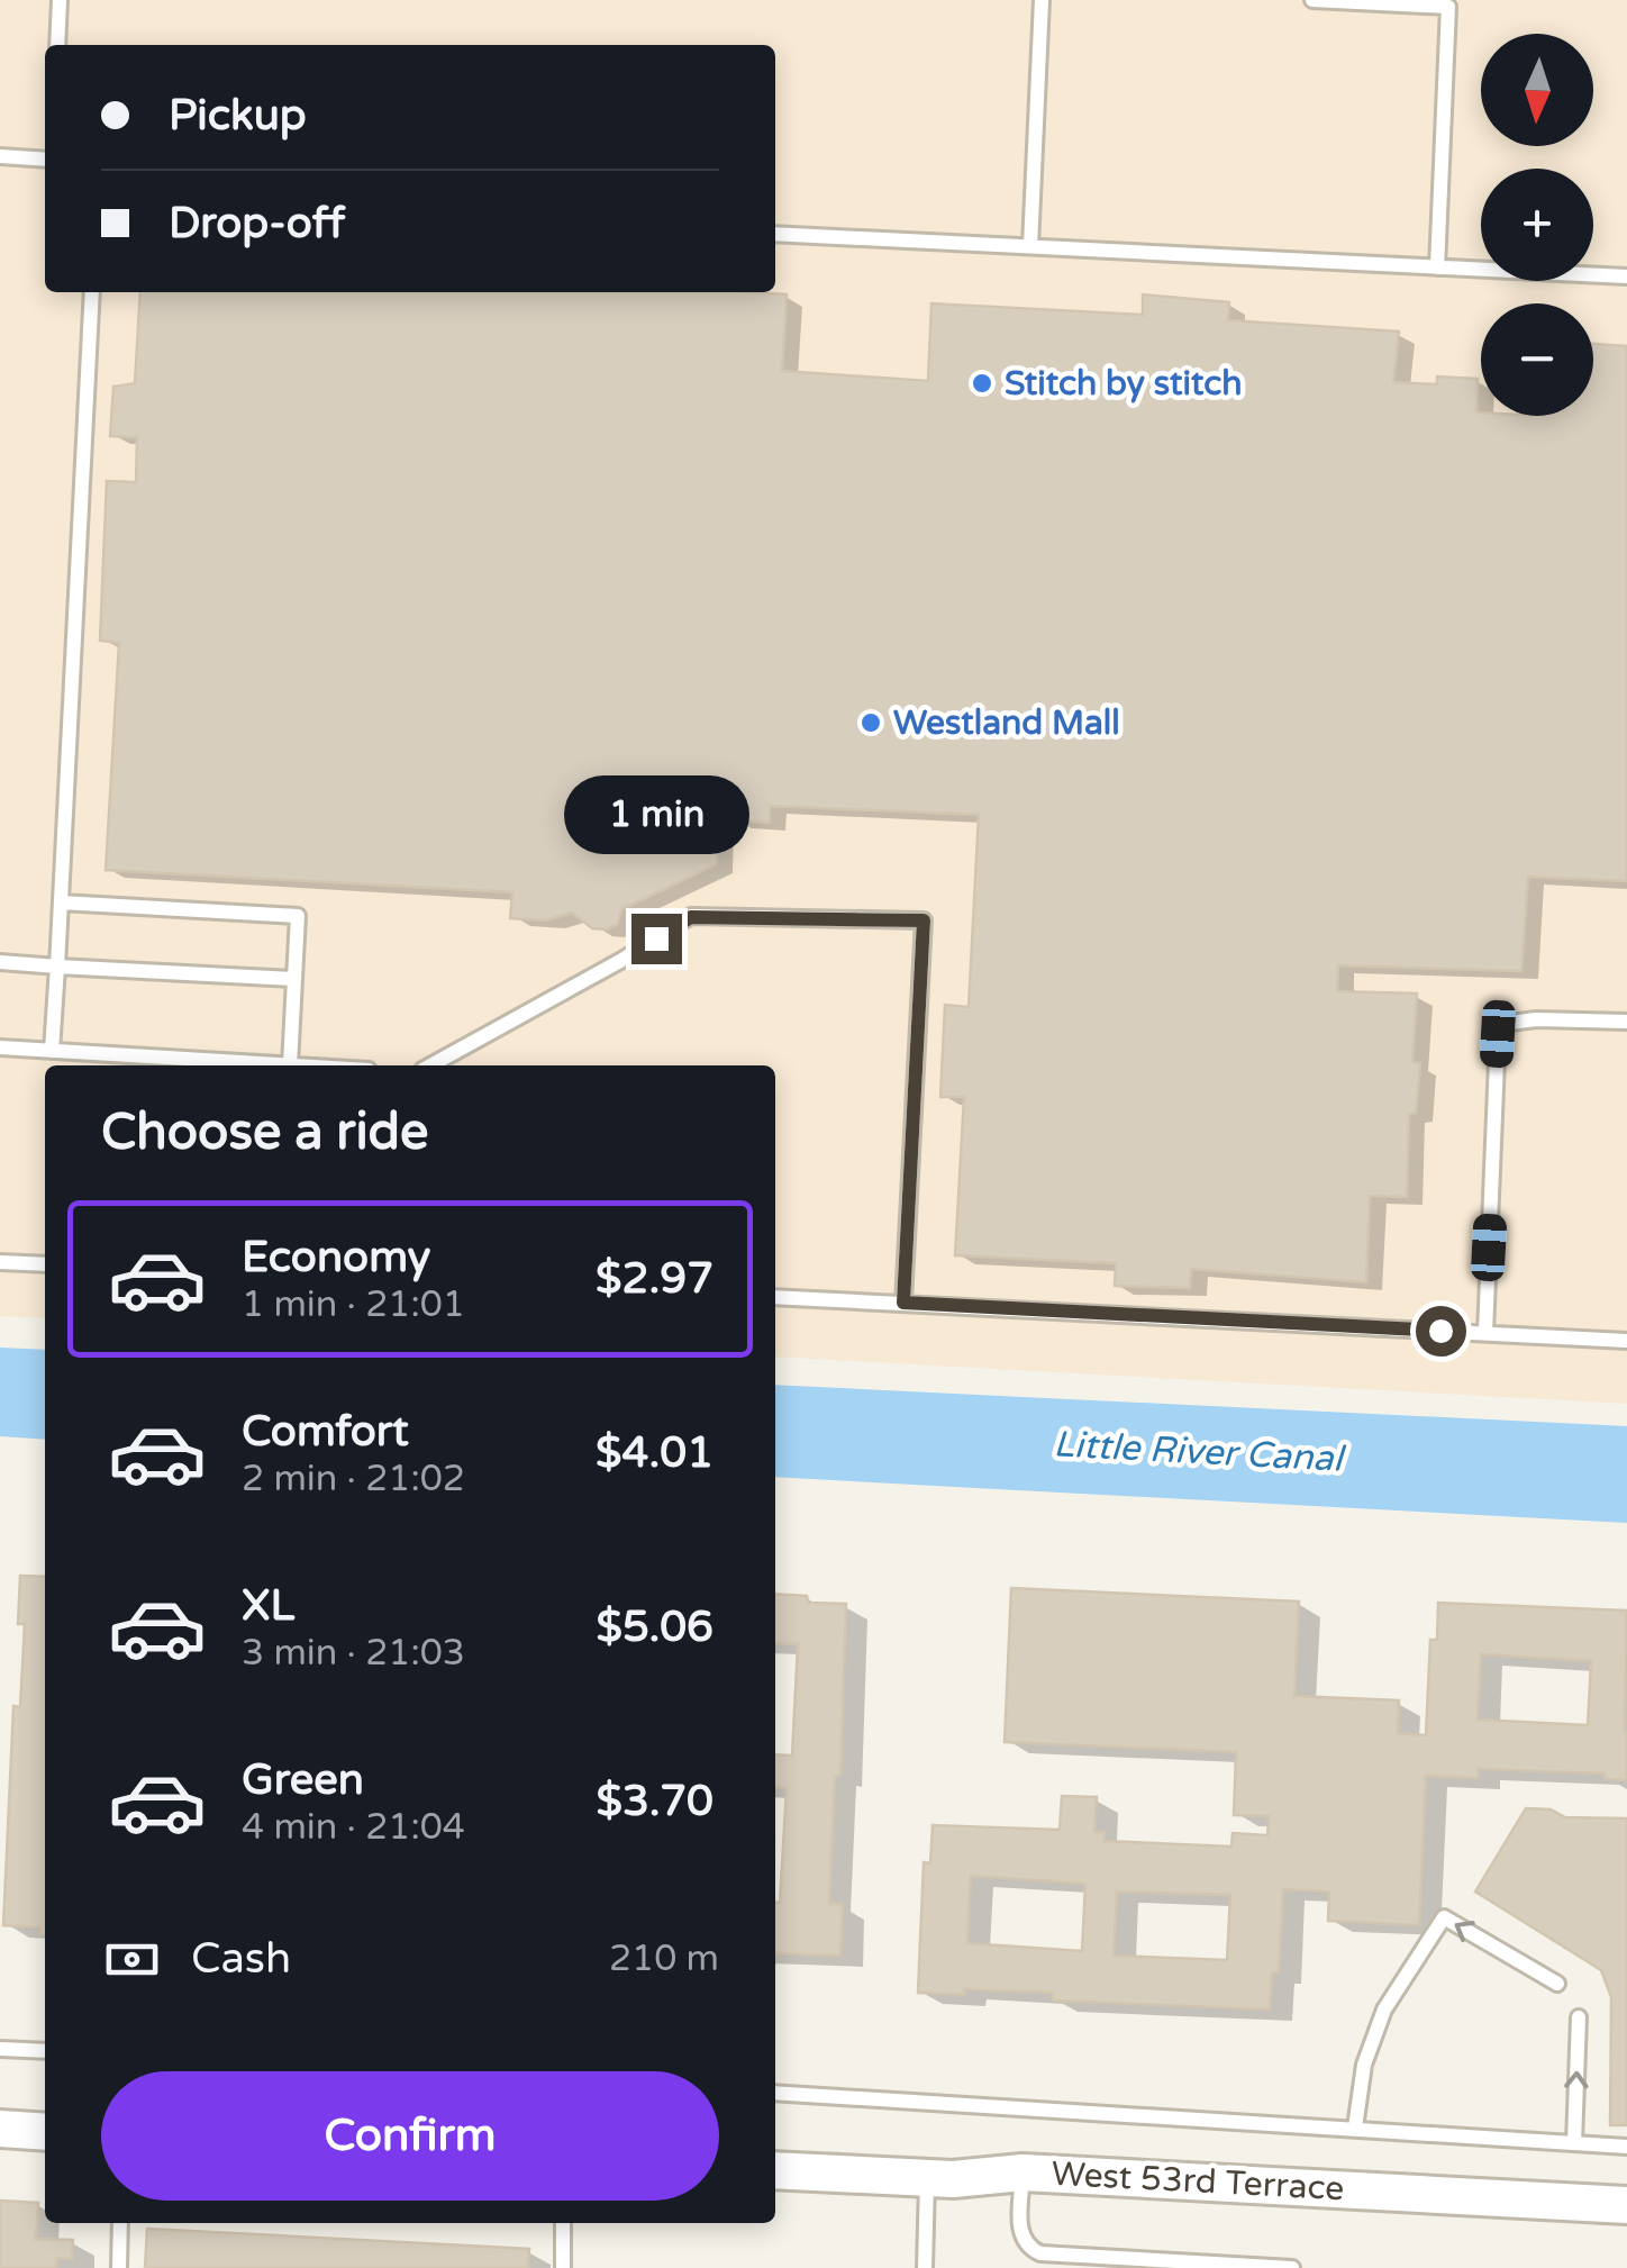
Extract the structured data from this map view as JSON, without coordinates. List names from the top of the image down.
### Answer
{
  "streets": {
    "street": ["West 53rd Terrace"]
  },
  "water": ["Little River Canal"],
  "places": ["Stitch by stitch", "Westland Mall"],
  "north": "bottom",
  "page": {
    "map_buttons": ["+", "−"],
    "banner": ["Pickup", "Drop-off"],
    "bubble": "1 min",
    "heading": "Choose a ride",
    "list": [
      {
        "name": "Economy",
        "note": "1 min · 21:01",
        "value": "$2.97"
      },
      {
        "name": "Comfort",
        "note": "2 min · 21:02",
        "value": "$4.01"
      },
      {
        "name": "XL",
        "note": "3 min · 21:03",
        "value": "$5.06"
      },
      {
        "name": "Green",
        "note": "4 min · 21:04",
        "value": "$3.70"
      }
    ],
    "pay": ["Cash", "210 m"],
    "buttons": "Confirm"
  }
}
